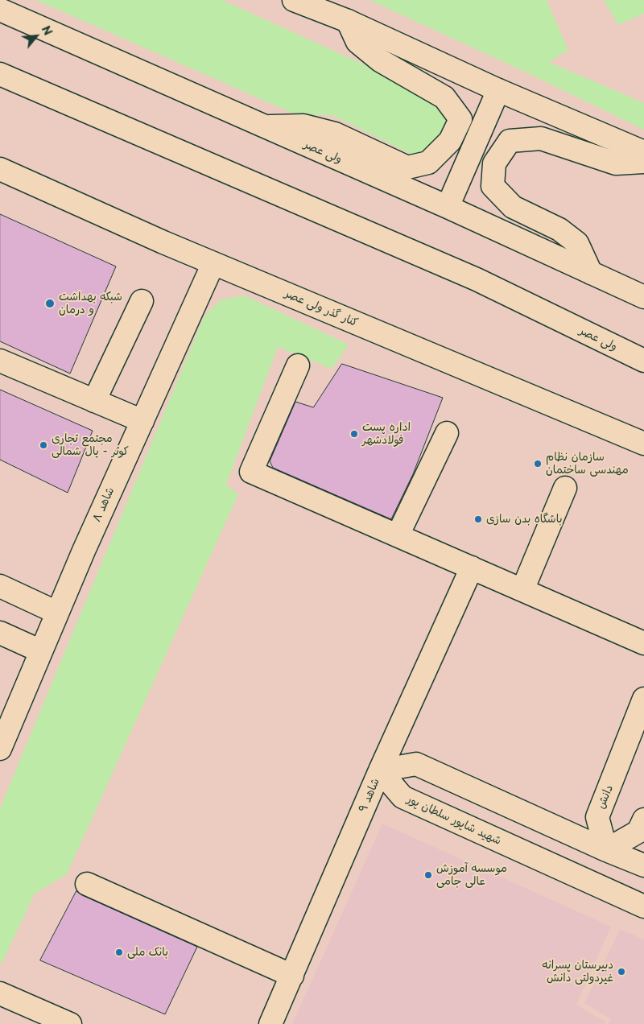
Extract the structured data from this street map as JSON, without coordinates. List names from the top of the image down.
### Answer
{
  "streets": {
    "street": [
      "ولی عصر",
      "کنار گذر ولی عصر",
      "شاهد ۸",
      "شاهد ۹",
      "دانش",
      "شهید شاپور سلطان پور"
    ]
  },
  "crossings": [
    ["کنار گذر ولی عصر", "شاهد ۸"],
    ["شاهد ۹", "شهید شاپور سلطان پور"]
  ],
  "places": [
    "شبکه بهداشت و درمان",
    "اداره پست فولادشهر",
    "مجتمع تجاری کوثر - یال شمالی",
    "سازمان نظام مهندسی ساختمان",
    "باشگاه بدن سازی",
    "موسسه آموزش عالی جامی",
    "بانک ملی",
    "دبیرستان پسرانه غیردولتی دانش"
  ],
  "north": "top right"
}
